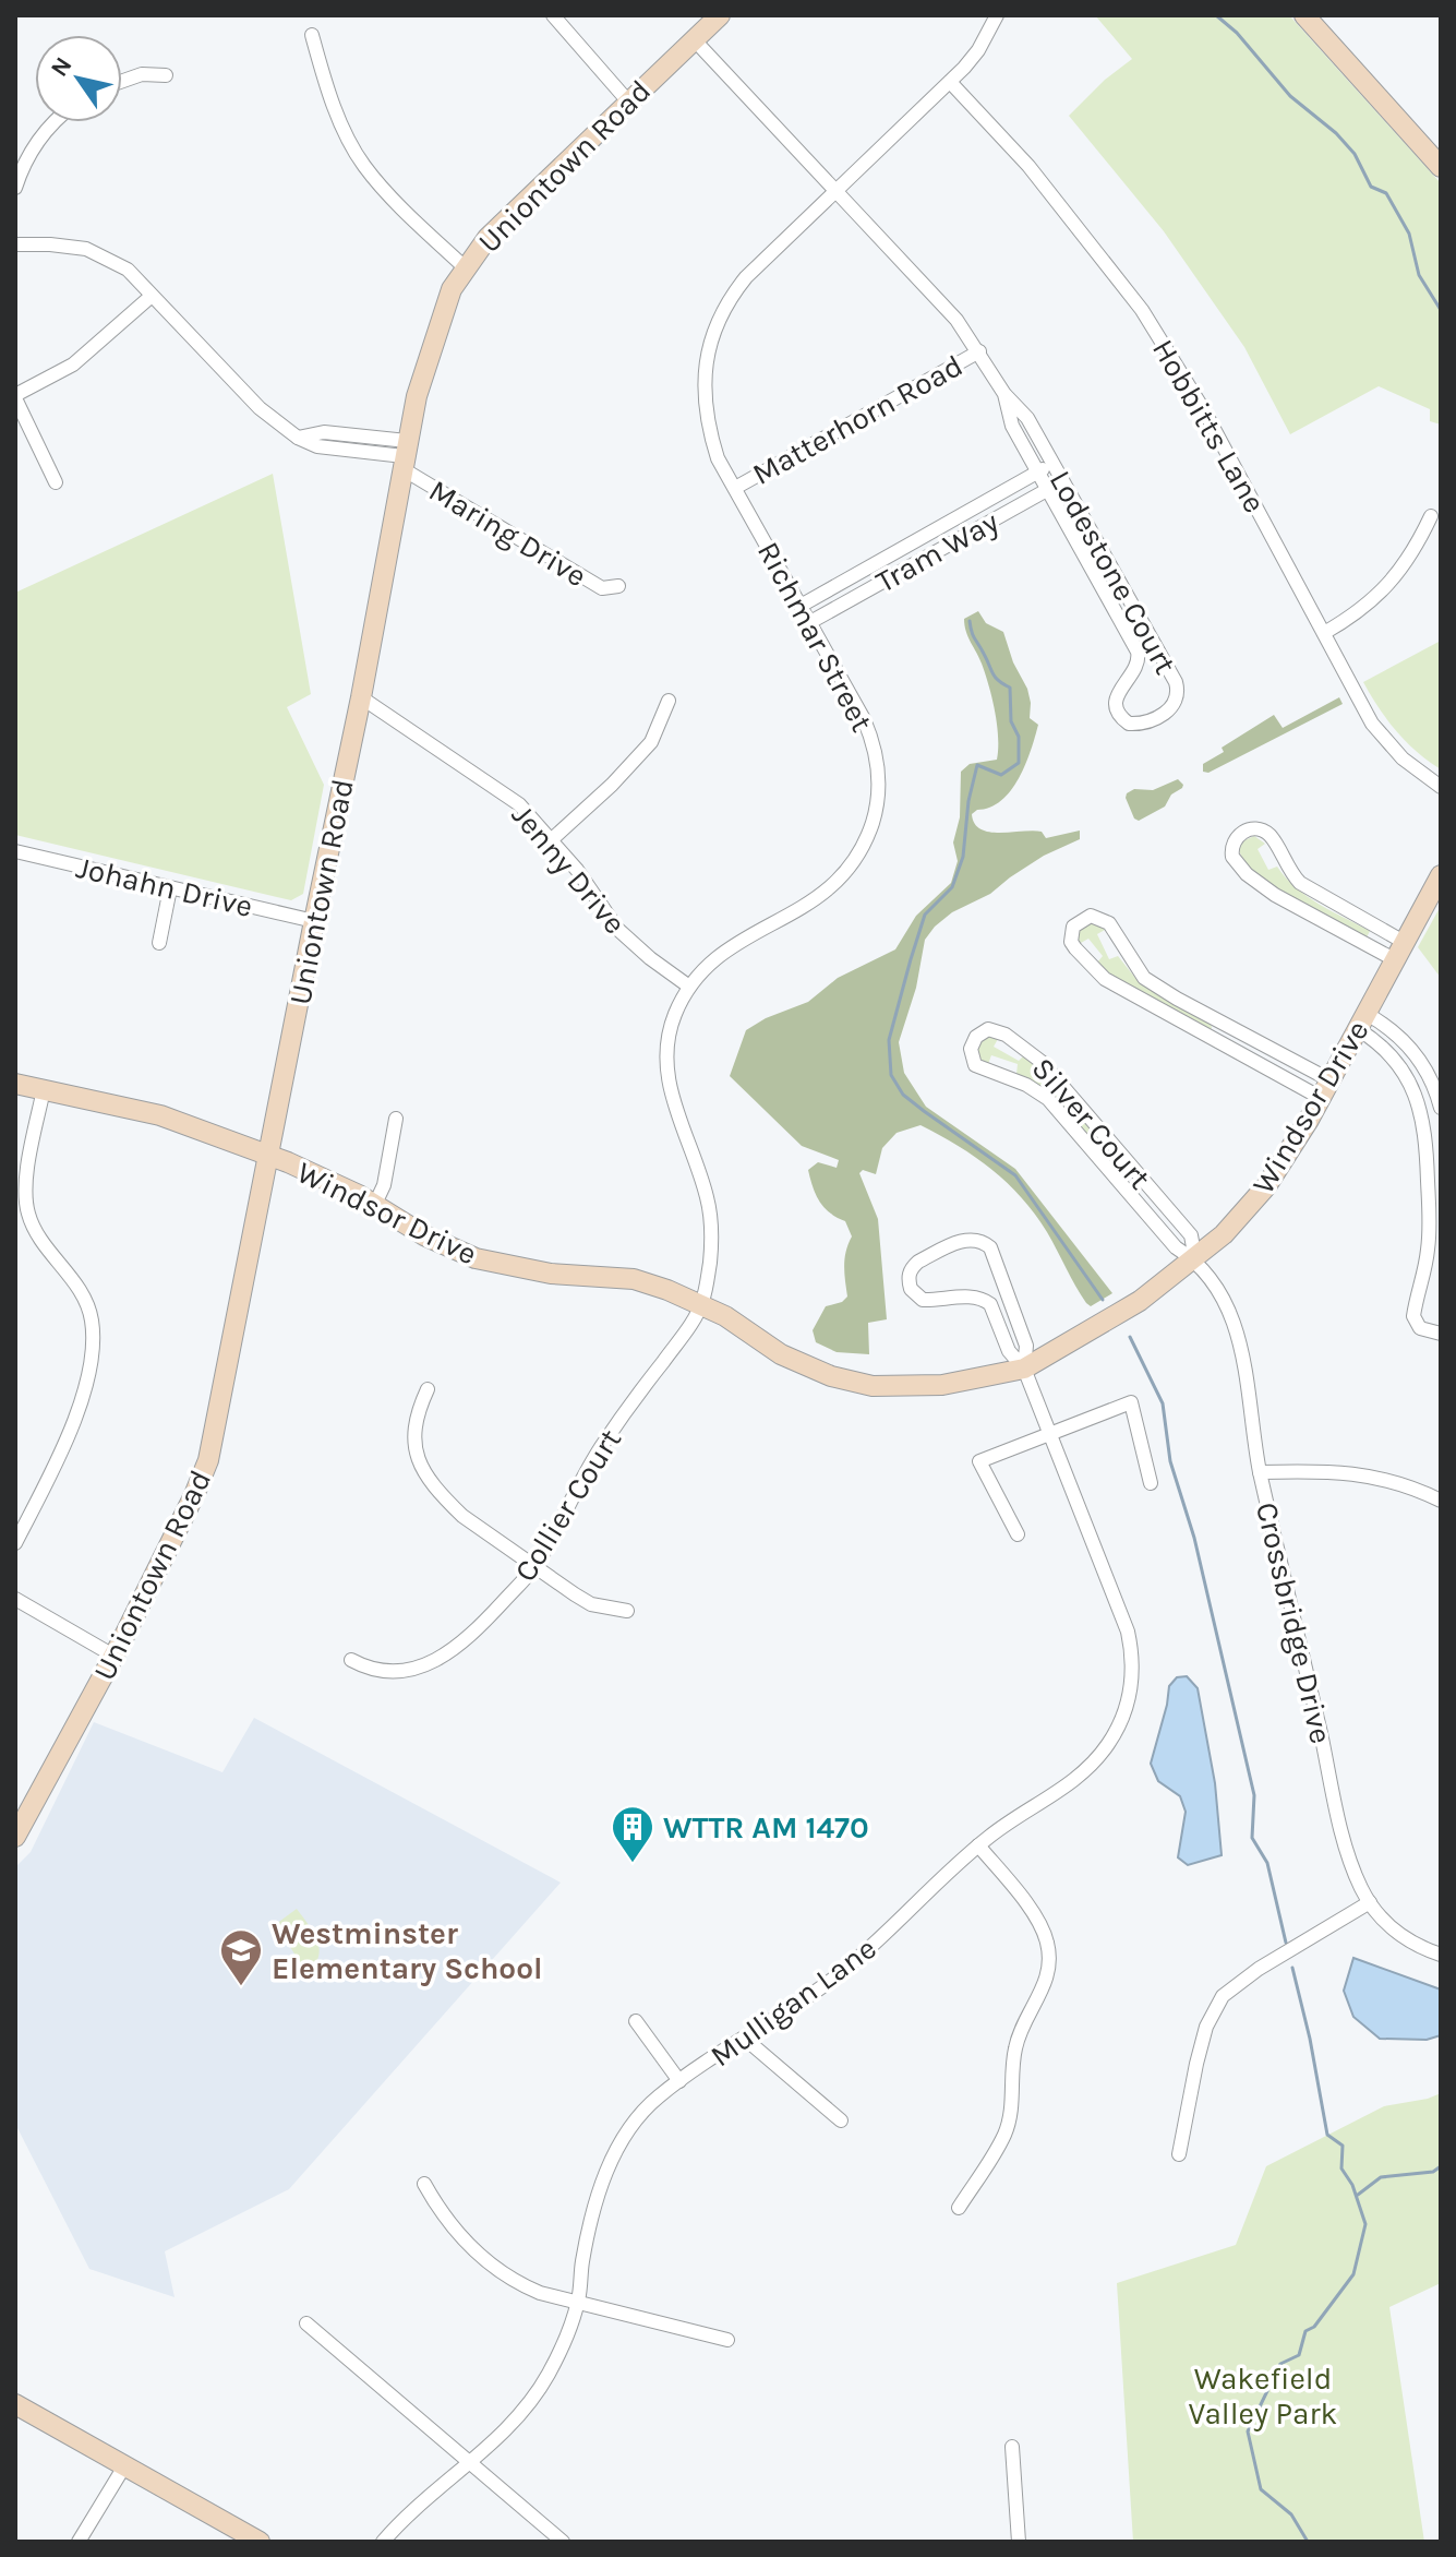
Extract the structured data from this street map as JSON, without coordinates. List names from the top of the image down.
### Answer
{
  "streets": {
    "main road": ["Uniontown Road", "Windsor Drive"],
    "street": [
      "Matterhorn Road",
      "Hobbitts Lane",
      "Maring Drive",
      "Tram Way",
      "Lodestone Court",
      "Richmar Street",
      "Jenny Drive",
      "Johahn Drive",
      "Silver Court",
      "Collier Court",
      "Crossbridge Drive",
      "Mulligan Lane"
    ]
  },
  "crossings": [
    ["Uniontown Road", "Maring Drive"],
    ["Uniontown Road", "Lodestone Court"],
    ["Uniontown Road", "Jenny Drive"],
    ["Uniontown Road", "Johahn Drive"],
    ["Uniontown Road", "Windsor Drive"],
    ["Matterhorn Road", "Lodestone Court"],
    ["Matterhorn Road", "Richmar Street"],
    ["Hobbitts Lane", "Richmar Street"],
    ["Tram Way", "Lodestone Court"],
    ["Tram Way", "Richmar Street"],
    ["Lodestone Court", "Richmar Street"],
    ["Richmar Street", "Jenny Drive"],
    ["Richmar Street", "Windsor Drive"],
    ["Richmar Street", "Collier Court"],
    ["Windsor Drive", "Silver Court"],
    ["Windsor Drive", "Collier Court"],
    ["Windsor Drive", "Crossbridge Drive"],
    ["Windsor Drive", "Mulligan Lane"],
    ["Silver Court", "Crossbridge Drive"]
  ],
  "parks": ["Wakefield Valley Park"],
  "places": {
    "building": ["WTTR AM 1470"],
    "school or university": ["Westminster Elementary School"]
  },
  "north": "top left"
}
